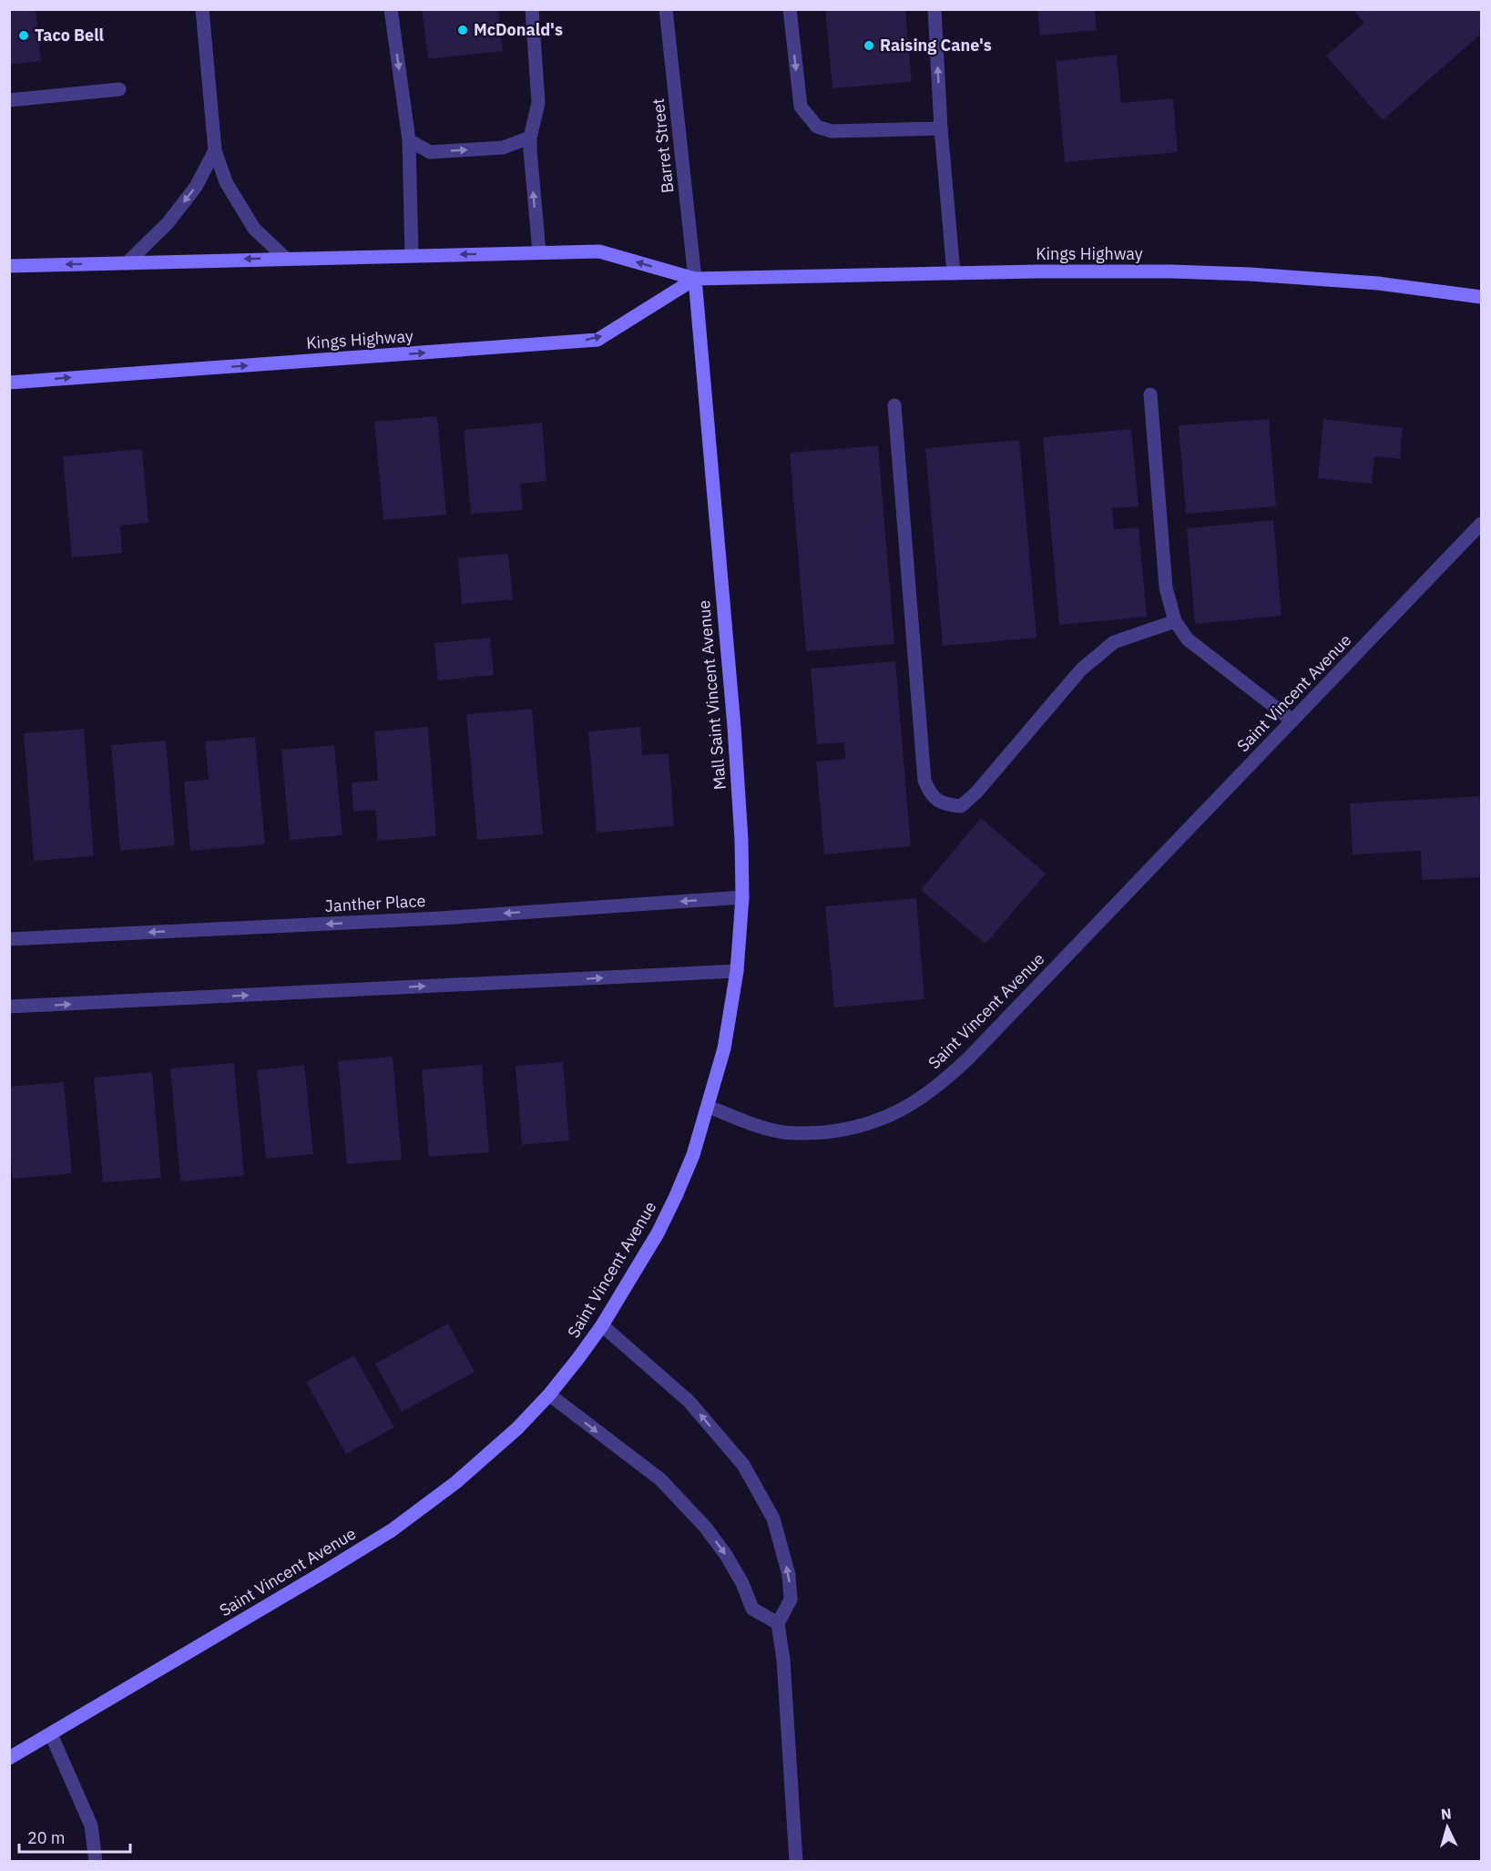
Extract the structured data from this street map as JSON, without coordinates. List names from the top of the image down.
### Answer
{
  "streets": {
    "main road": ["Kings Highway", "Saint Vincent Avenue", "Mall Saint Vincent Avenue"],
    "street": ["Barret Street", "Janther Place"]
  },
  "crossings": [
    ["Barret Street", "Kings Highway"],
    ["Barret Street", "Mall Saint Vincent Avenue"],
    ["Kings Highway", "Mall Saint Vincent Avenue"],
    ["Saint Vincent Avenue", "Mall Saint Vincent Avenue"],
    ["Mall Saint Vincent Avenue", "Janther Place"]
  ],
  "places": ["McDonald's", "Taco Bell", "Raising Cane's"],
  "scale_bar": "20 m",
  "north": "top"
}
